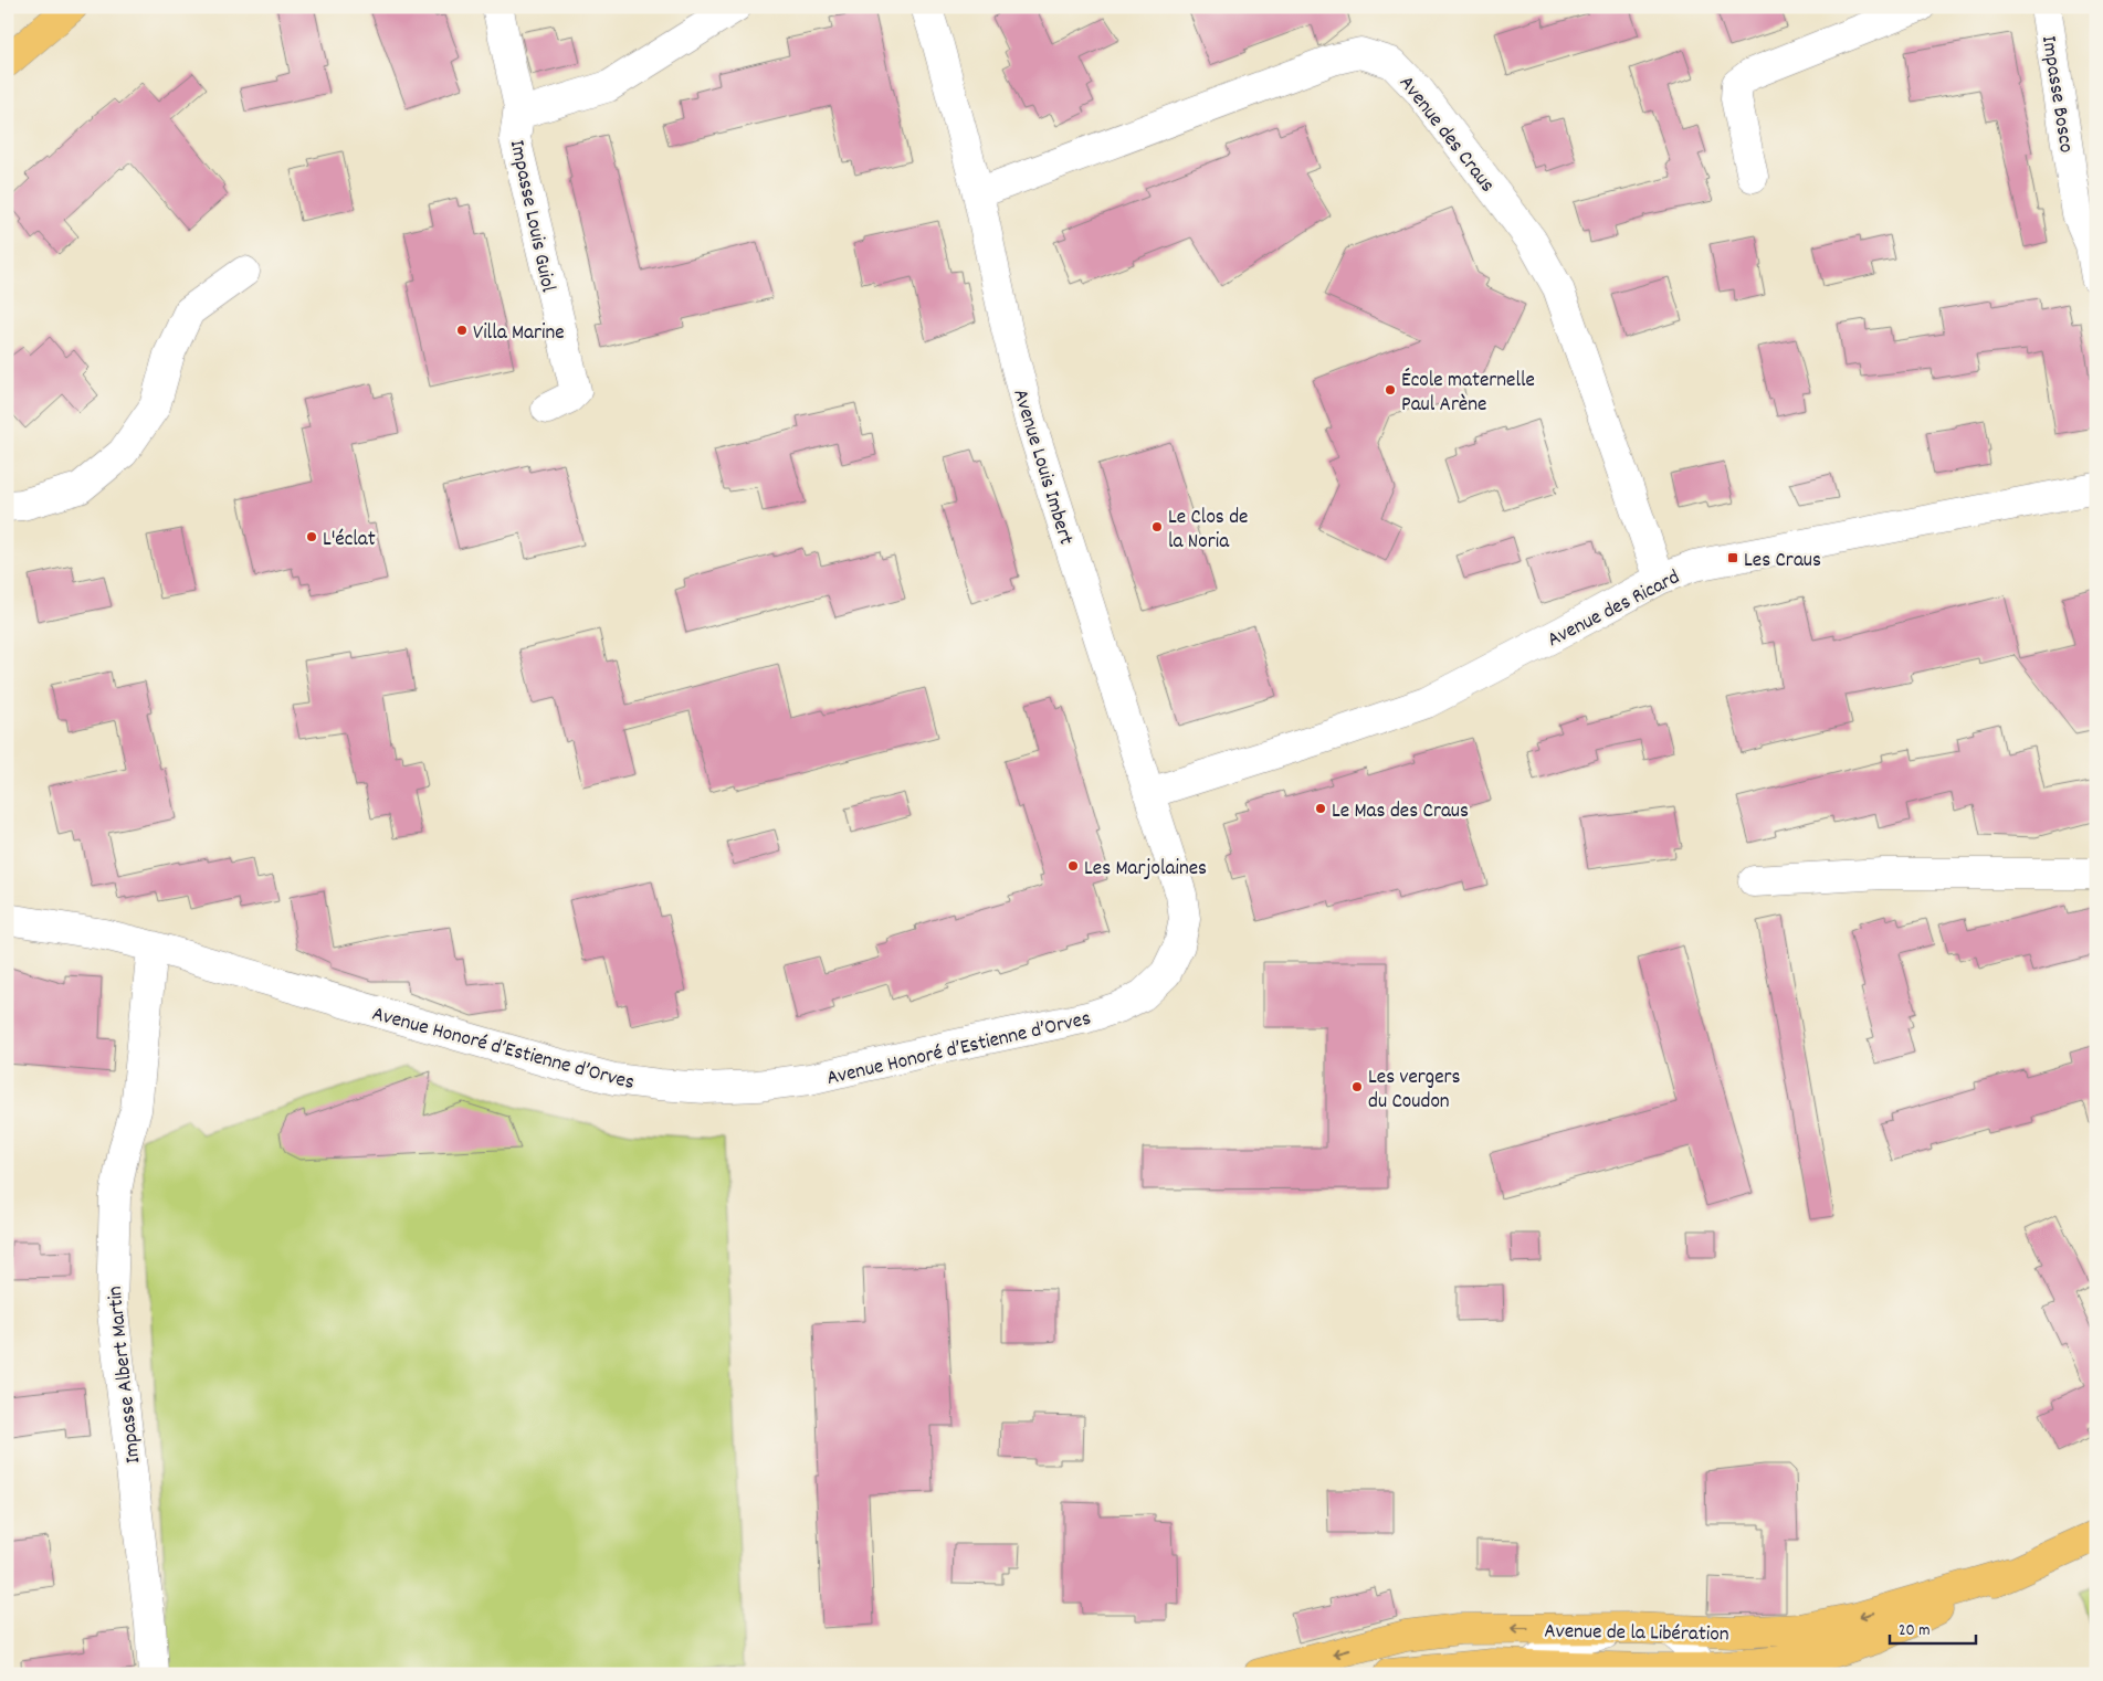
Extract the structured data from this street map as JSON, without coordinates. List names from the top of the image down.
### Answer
{
  "streets": {
    "main road": ["Avenue de la Libération"],
    "street": [
      "Impasse Bosco",
      "Avenue des Craus",
      "Impasse Louis Guiol",
      "Avenue Louis Imbert",
      "Avenue des Ricard",
      "Avenue Honoré d’Estienne d’Orves",
      "Impasse Albert Martin"
    ]
  },
  "crossings": [
    ["Avenue des Craus", "Avenue Louis Imbert"],
    ["Avenue des Craus", "Avenue des Ricard"],
    ["Avenue Louis Imbert", "Avenue des Ricard"],
    ["Avenue Louis Imbert", "Avenue Honoré d’Estienne d’Orves"],
    ["Avenue Honoré d’Estienne d’Orves", "Impasse Albert Martin"]
  ],
  "places": {
    "other": [
      "Villa Marine",
      "École maternelle Paul Arène",
      "Le Clos de la Noria",
      "L'éclat",
      "Le Mas des Craus",
      "Les Marjolaines",
      "Les vergers du Coudon"
    ],
    "transit": ["Les Craus"]
  },
  "scale_bar": "20 m"
}
